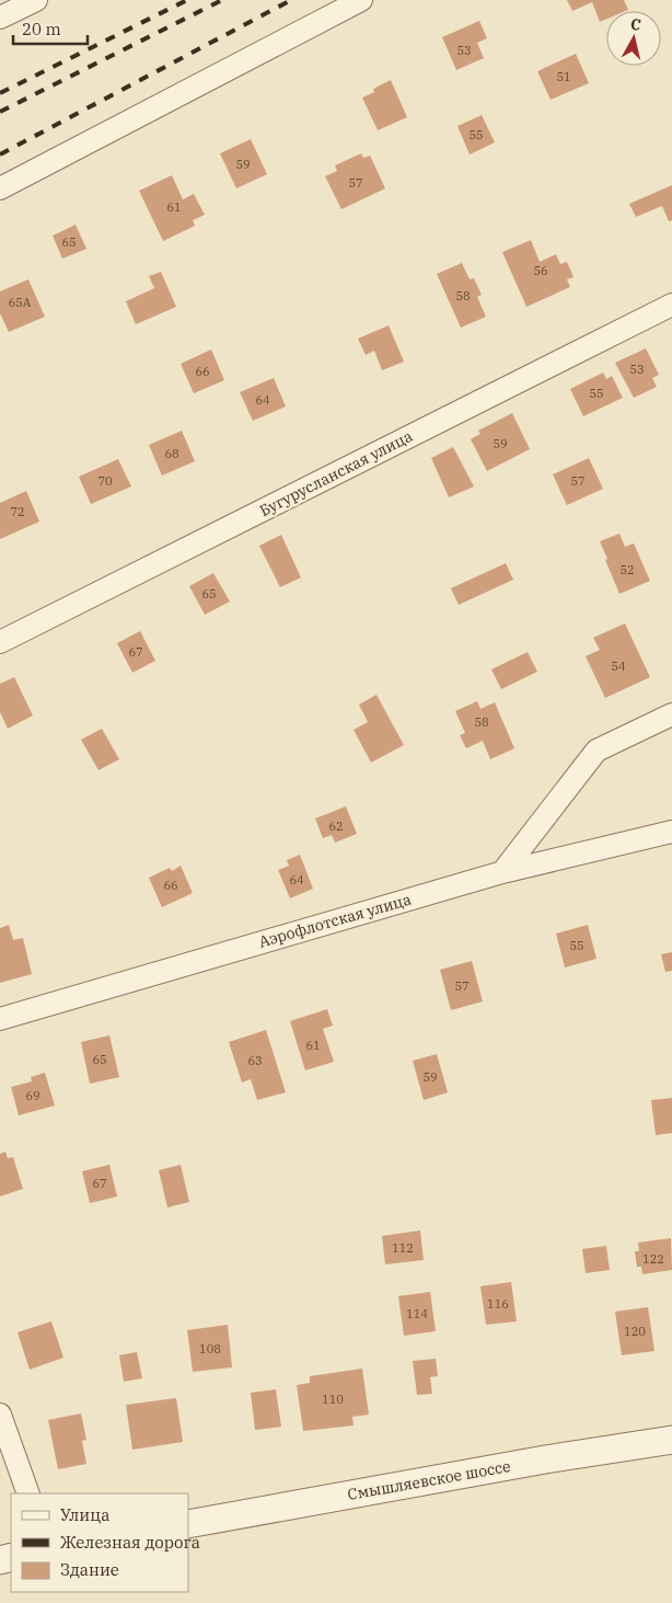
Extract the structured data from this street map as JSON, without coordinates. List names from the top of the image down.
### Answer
{
  "streets": {
    "street": ["Бугурусланская улица", "Аэрофлотская улица", "Смышляевское шоссе"]
  },
  "house_numbers": [
    "53",
    "51",
    "55",
    "59",
    "57",
    "61",
    "65",
    "56",
    "58",
    "65А",
    "53",
    "66",
    "55",
    "64",
    "59",
    "68",
    "70",
    "57",
    "72",
    "52",
    "65",
    "67",
    "54",
    "58",
    "62",
    "64",
    "66",
    "55",
    "57",
    "61",
    "65",
    "63",
    "59",
    "69",
    "67",
    "112",
    "122",
    "116",
    "114",
    "120",
    "108",
    "110"
  ],
  "legend": ["Улица", "Железная дорога", "Здание"],
  "scale_bar": "20 m",
  "north": "top"
}
